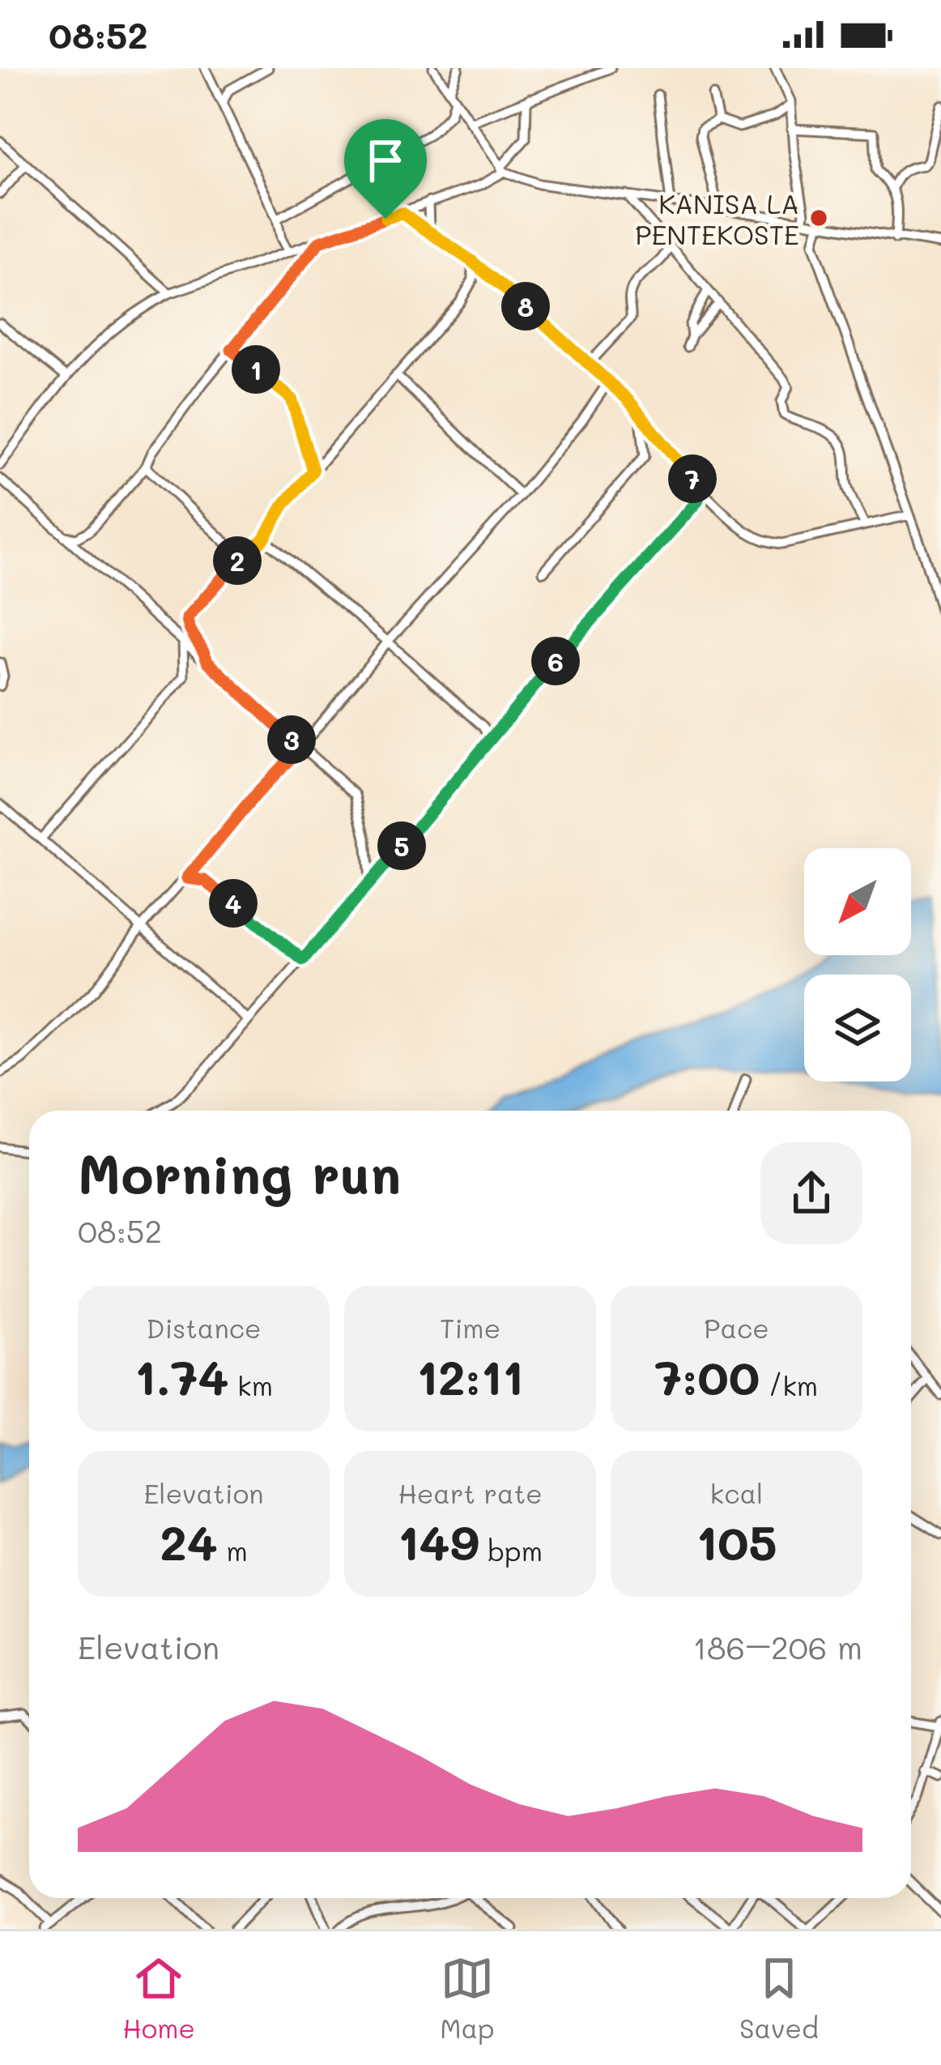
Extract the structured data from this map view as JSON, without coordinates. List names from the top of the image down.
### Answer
{
  "places": ["KANISA LA PENTEKOSTE"],
  "north": "bottom left",
  "page": {
    "status": "08:52",
    "pins": [
      "8",
      "1",
      "7",
      "2",
      "6",
      "3",
      "5",
      "4"
    ],
    "heading": ["Morning run", "08:52"],
    "stats": [
      ["Distance", "1.74 km"],
      ["Time", "12:11"],
      ["Pace", "7:00 /km"],
      ["Elevation", "24 m"],
      ["Heart rate", "149 bpm"],
      ["kcal", "105"]
    ],
    "chart": ["Elevation", "186–206 m"],
    "tabs": ["Home", "Map", "Saved"]
  }
}
